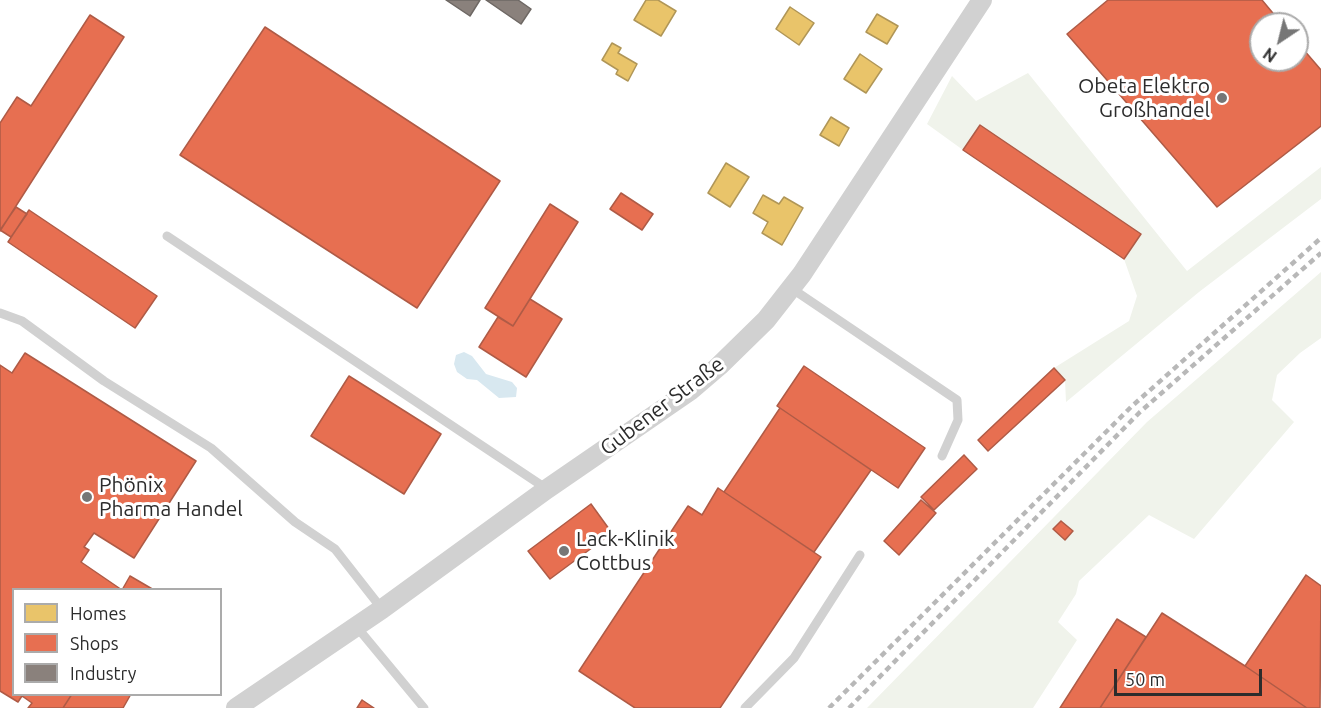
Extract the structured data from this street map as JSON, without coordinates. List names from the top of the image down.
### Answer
{
  "streets": {
    "street": ["Gubener Straße"]
  },
  "places": ["Obeta Elektro Großhandel", "Phönix Pharma Handel", "Lack-Klinik Cottbus"],
  "legend": ["Homes", "Shops", "Industry"],
  "scale_bar": "50 m",
  "north": "bottom left"
}
